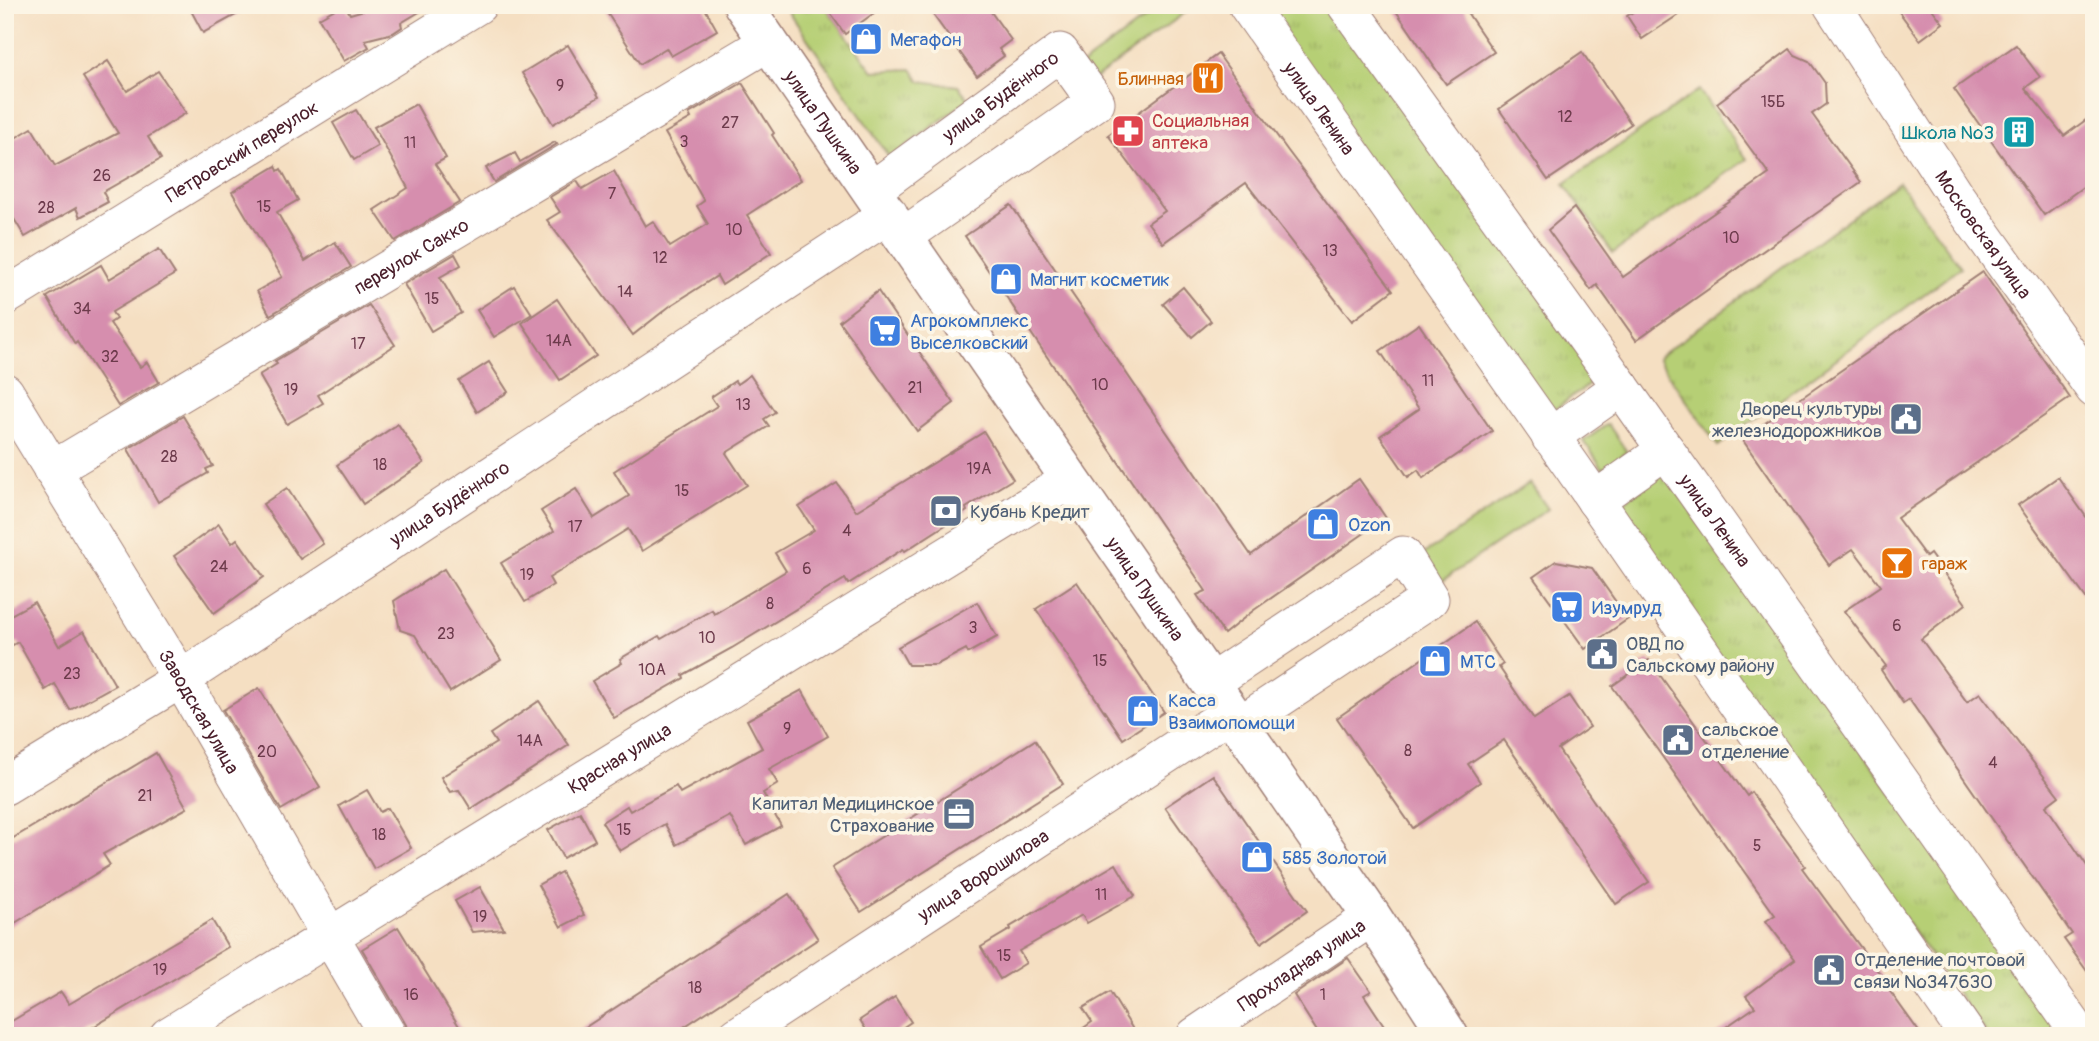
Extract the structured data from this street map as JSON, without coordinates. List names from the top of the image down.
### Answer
{
  "streets": {
    "main road": ["улица Пушкина"],
    "street": [
      "улица Будённого",
      "улица Ленина",
      "Петровский переулок",
      "Московская улица",
      "переулок Сакко",
      "Заводская улица",
      "Красная улица",
      "улица Ворошилова",
      "Прохладная улица"
    ]
  },
  "crossings": [
    ["улица Будённого", "улица Пушкина"],
    ["улица Будённого", "Заводская улица"],
    ["улица Пушкина", "переулок Сакко"],
    ["улица Пушкина", "Красная улица"],
    ["улица Пушкина", "улица Ворошилова"],
    ["улица Пушкина", "Прохладная улица"],
    ["переулок Сакко", "Заводская улица"],
    ["Заводская улица", "Красная улица"]
  ],
  "places": {
    "shop": [
      "Мегафон",
      "Магнит косметик",
      "Ozon",
      "МТС",
      "Касса Взаимопомощи",
      "585 Золотой"
    ],
    "restaurant": ["Блинная"],
    "pharmacy": ["Социальная аптека"],
    "building": ["Школа №3"],
    "supermarket": ["Агрокомплекс Выселковский", "Изумруд"],
    "public building": [
      "Дворец культуры железнодорожников",
      "ОВД по Сальскому району",
      "сальское отделение",
      "Отделение почтовой связи №347630"
    ],
    "bank": ["Кубань Кредит"],
    "bar": ["гараж"],
    "office": ["Капитал Медицинское Страхование"]
  },
  "house_numbers": [
    "9",
    "15Б",
    "12",
    "27",
    "3",
    "11",
    "26",
    "7",
    "15",
    "28",
    "10",
    "10",
    "13",
    "12",
    "14",
    "15",
    "34",
    "14А",
    "17",
    "32",
    "11",
    "10",
    "21",
    "19",
    "13",
    "28",
    "18",
    "19А",
    "15",
    "17",
    "4",
    "24",
    "6",
    "19",
    "8",
    "6",
    "3",
    "23",
    "10",
    "15",
    "10А",
    "23",
    "9",
    "14А",
    "8",
    "20",
    "4",
    "21",
    "15",
    "18",
    "5",
    "11",
    "19",
    "15",
    "19",
    "18",
    "16",
    "1"
  ]
}
